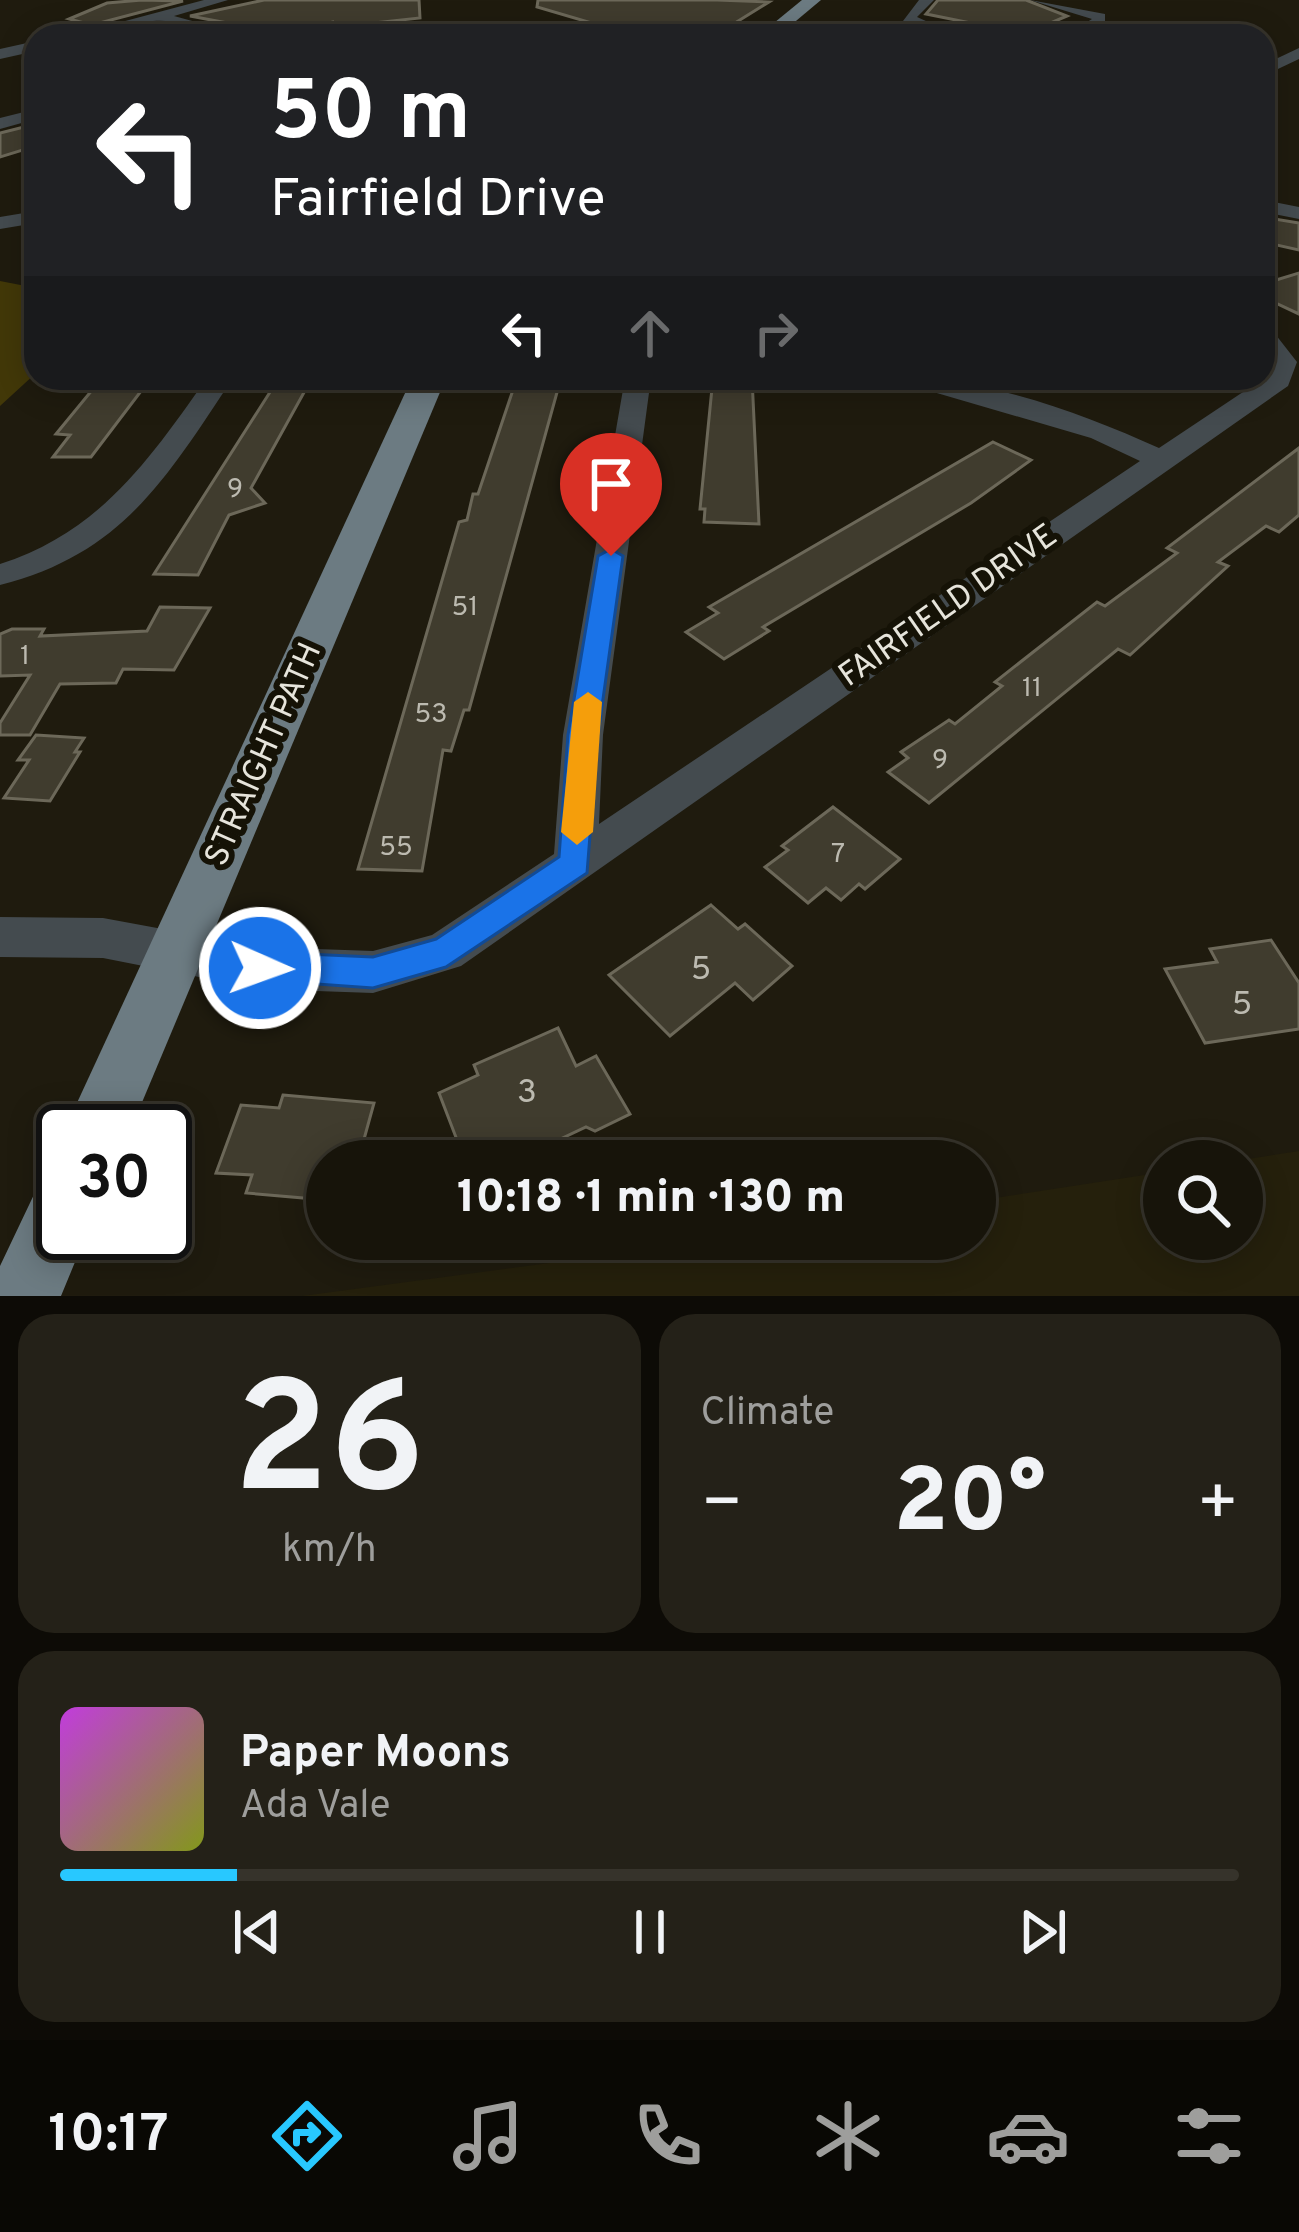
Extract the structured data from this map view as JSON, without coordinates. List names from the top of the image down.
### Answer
{
  "streets": {
    "main road": ["STRAIGHT PATH"],
    "street": ["FAIRFIELD DRIVE"]
  },
  "crossings": [
    ["FAIRFIELD DRIVE", "STRAIGHT PATH"]
  ],
  "house_numbers": [
    "9",
    "51",
    "1",
    "11",
    "53",
    "9",
    "55",
    "7",
    "5",
    "5",
    "3"
  ],
  "page": {
    "turn": ["50 m", "Fairfield Drive"],
    "limit": "30",
    "trip": "10:18 · 1 min · 130 m",
    "tile": [
      ["26", "km/h"],
      "Climate"
    ],
    "heat": ["−", "20°", "+"],
    "song": ["Paper Moons", "Ada Vale"],
    "tabs": "10:17"
  }
}
